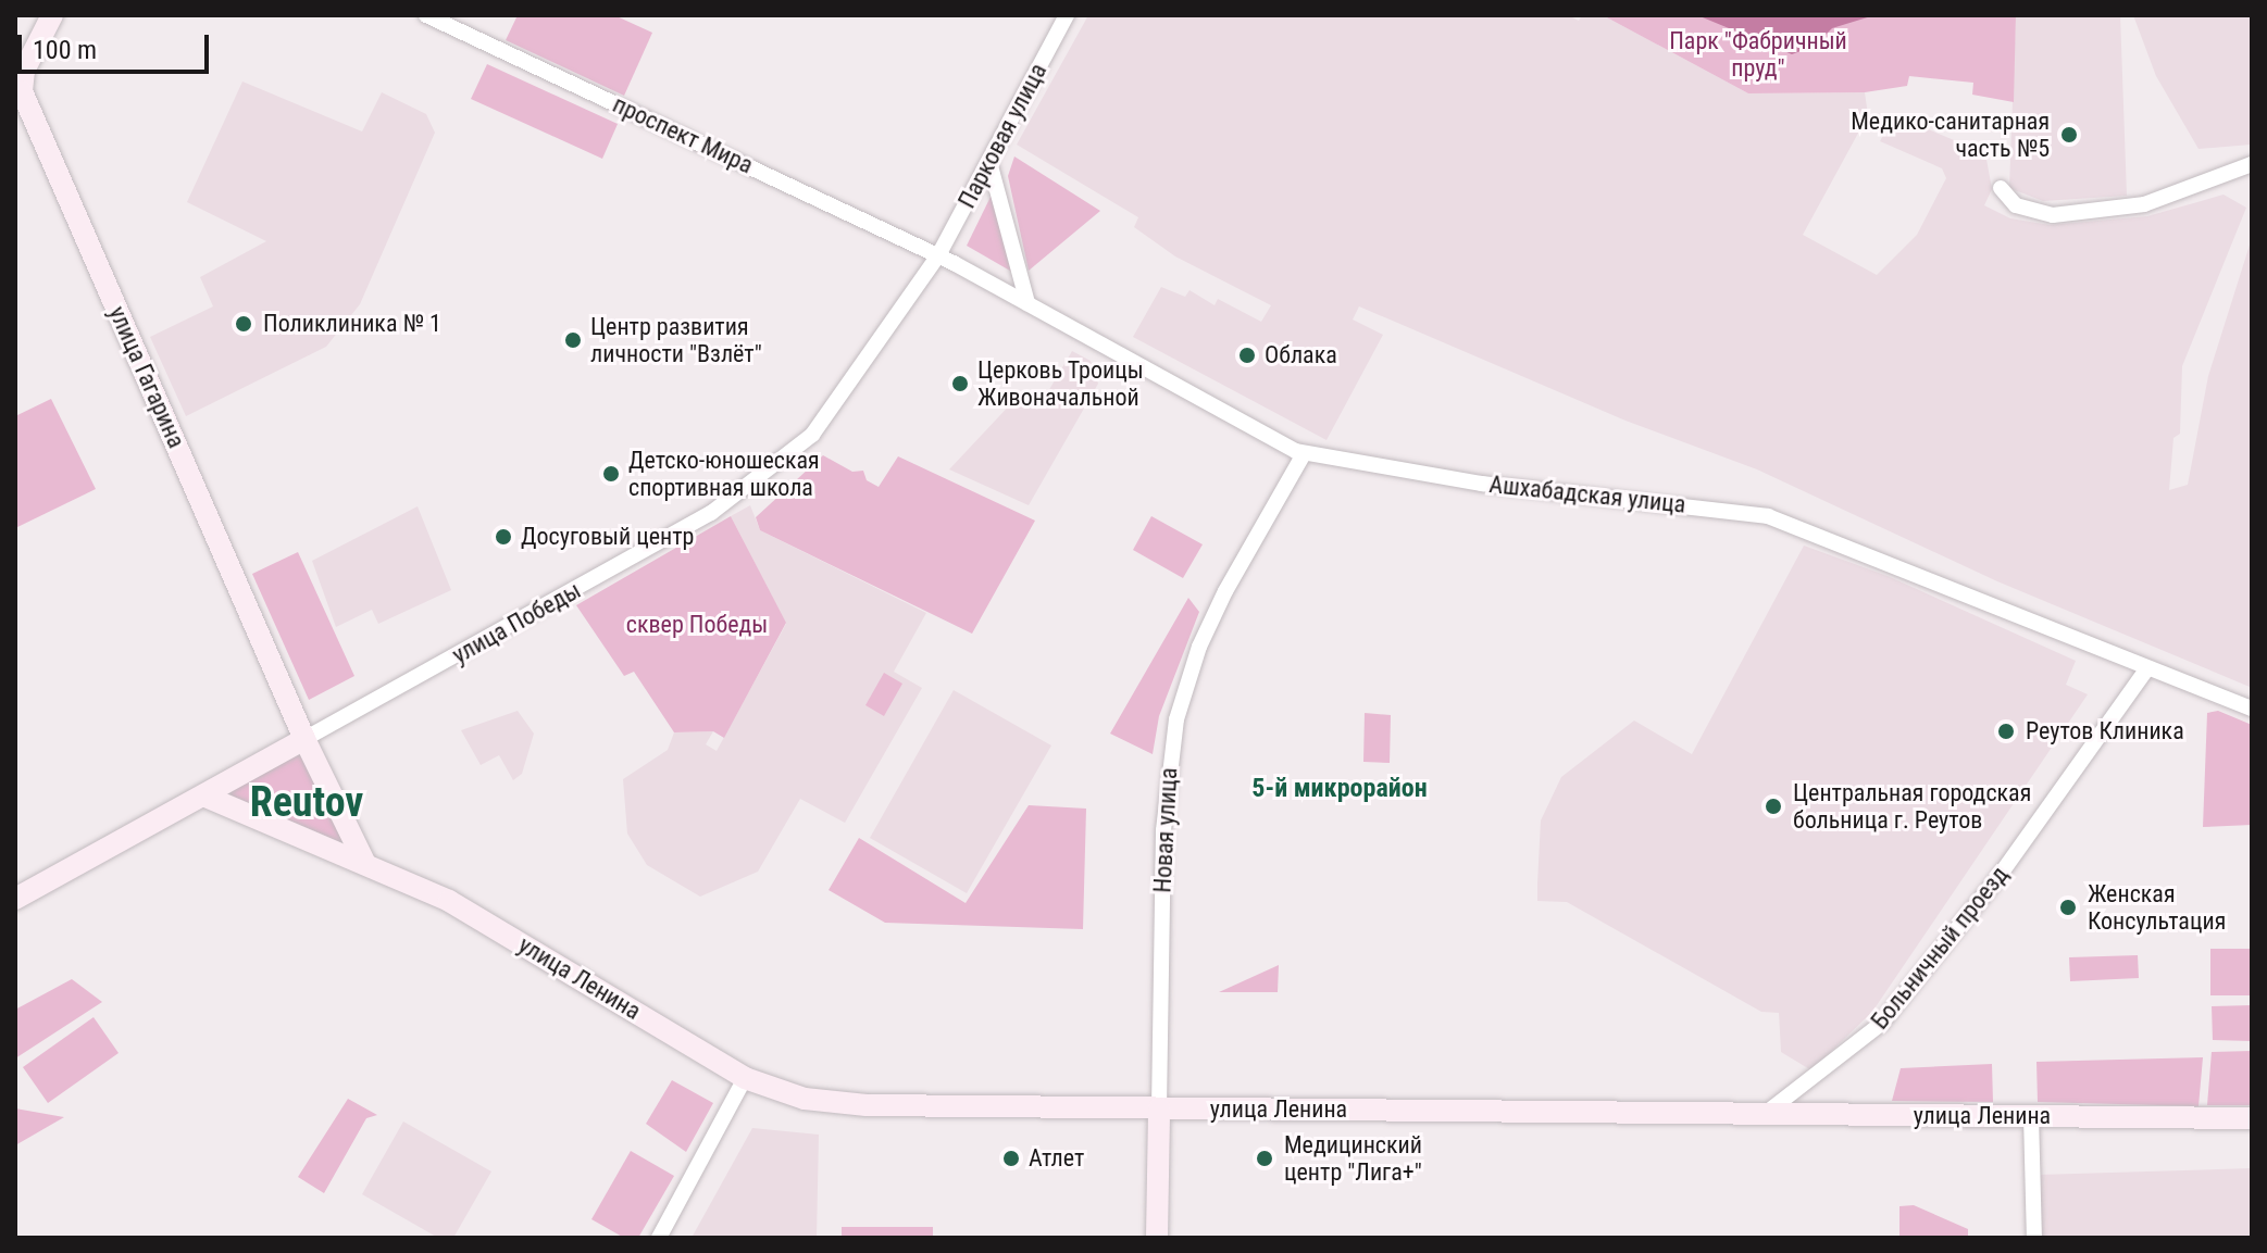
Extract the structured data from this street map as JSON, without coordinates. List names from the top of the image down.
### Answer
{
  "streets": {
    "street": [
      "проспект Мира",
      "Парковая улица",
      "улица Гагарина",
      "Ашхабадская улица",
      "улица Победы",
      "Новая улица",
      "Больничный проезд",
      "улица Ленина"
    ]
  },
  "crossings": [
    ["проспект Мира", "Парковая улица"],
    ["проспект Мира", "Ашхабадская улица"],
    ["проспект Мира", "улица Победы"],
    ["Парковая улица", "Ашхабадская улица"],
    ["Парковая улица", "улица Победы"],
    ["улица Гагарина", "улица Победы"],
    ["Ашхабадская улица", "улица Победы"],
    ["Ашхабадская улица", "Новая улица"],
    ["Ашхабадская улица", "Больничный проезд"],
    ["улица Победы", "улица Ленина"],
    ["Новая улица", "улица Ленина"],
    ["Больничный проезд", "улица Ленина"]
  ],
  "districts": ["5-й микрорайон", "Reutov"],
  "parks": ["Парк \"Фабричный пруд\"", "сквер Победы"],
  "places": [
    "Медико-санитарная часть №5",
    "Поликлиника № 1",
    "Центр развития личности \"Взлёт\"",
    "Облака",
    "Церковь Троицы Живоначальной",
    "Детско-юношеская спортивная школа",
    "Досуговый центр",
    "Реутов Клиника",
    "Центральная городская больница г. Реутов",
    "Женская Консультация",
    "Атлет",
    "Медицинский центр \"Лига+\""
  ],
  "scale_bar": "100 m"
}
